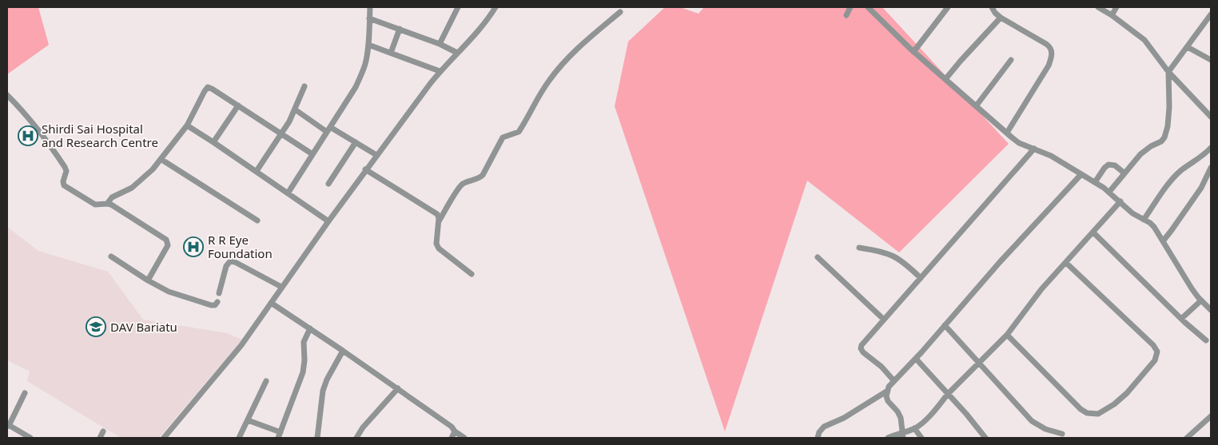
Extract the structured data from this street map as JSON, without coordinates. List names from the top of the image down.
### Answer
{
  "places": {
    "hospital": ["Shirdi Sai Hospital and Research Centre", "R R Eye Foundation"],
    "school or university": ["DAV Bariatu"]
  }
}
